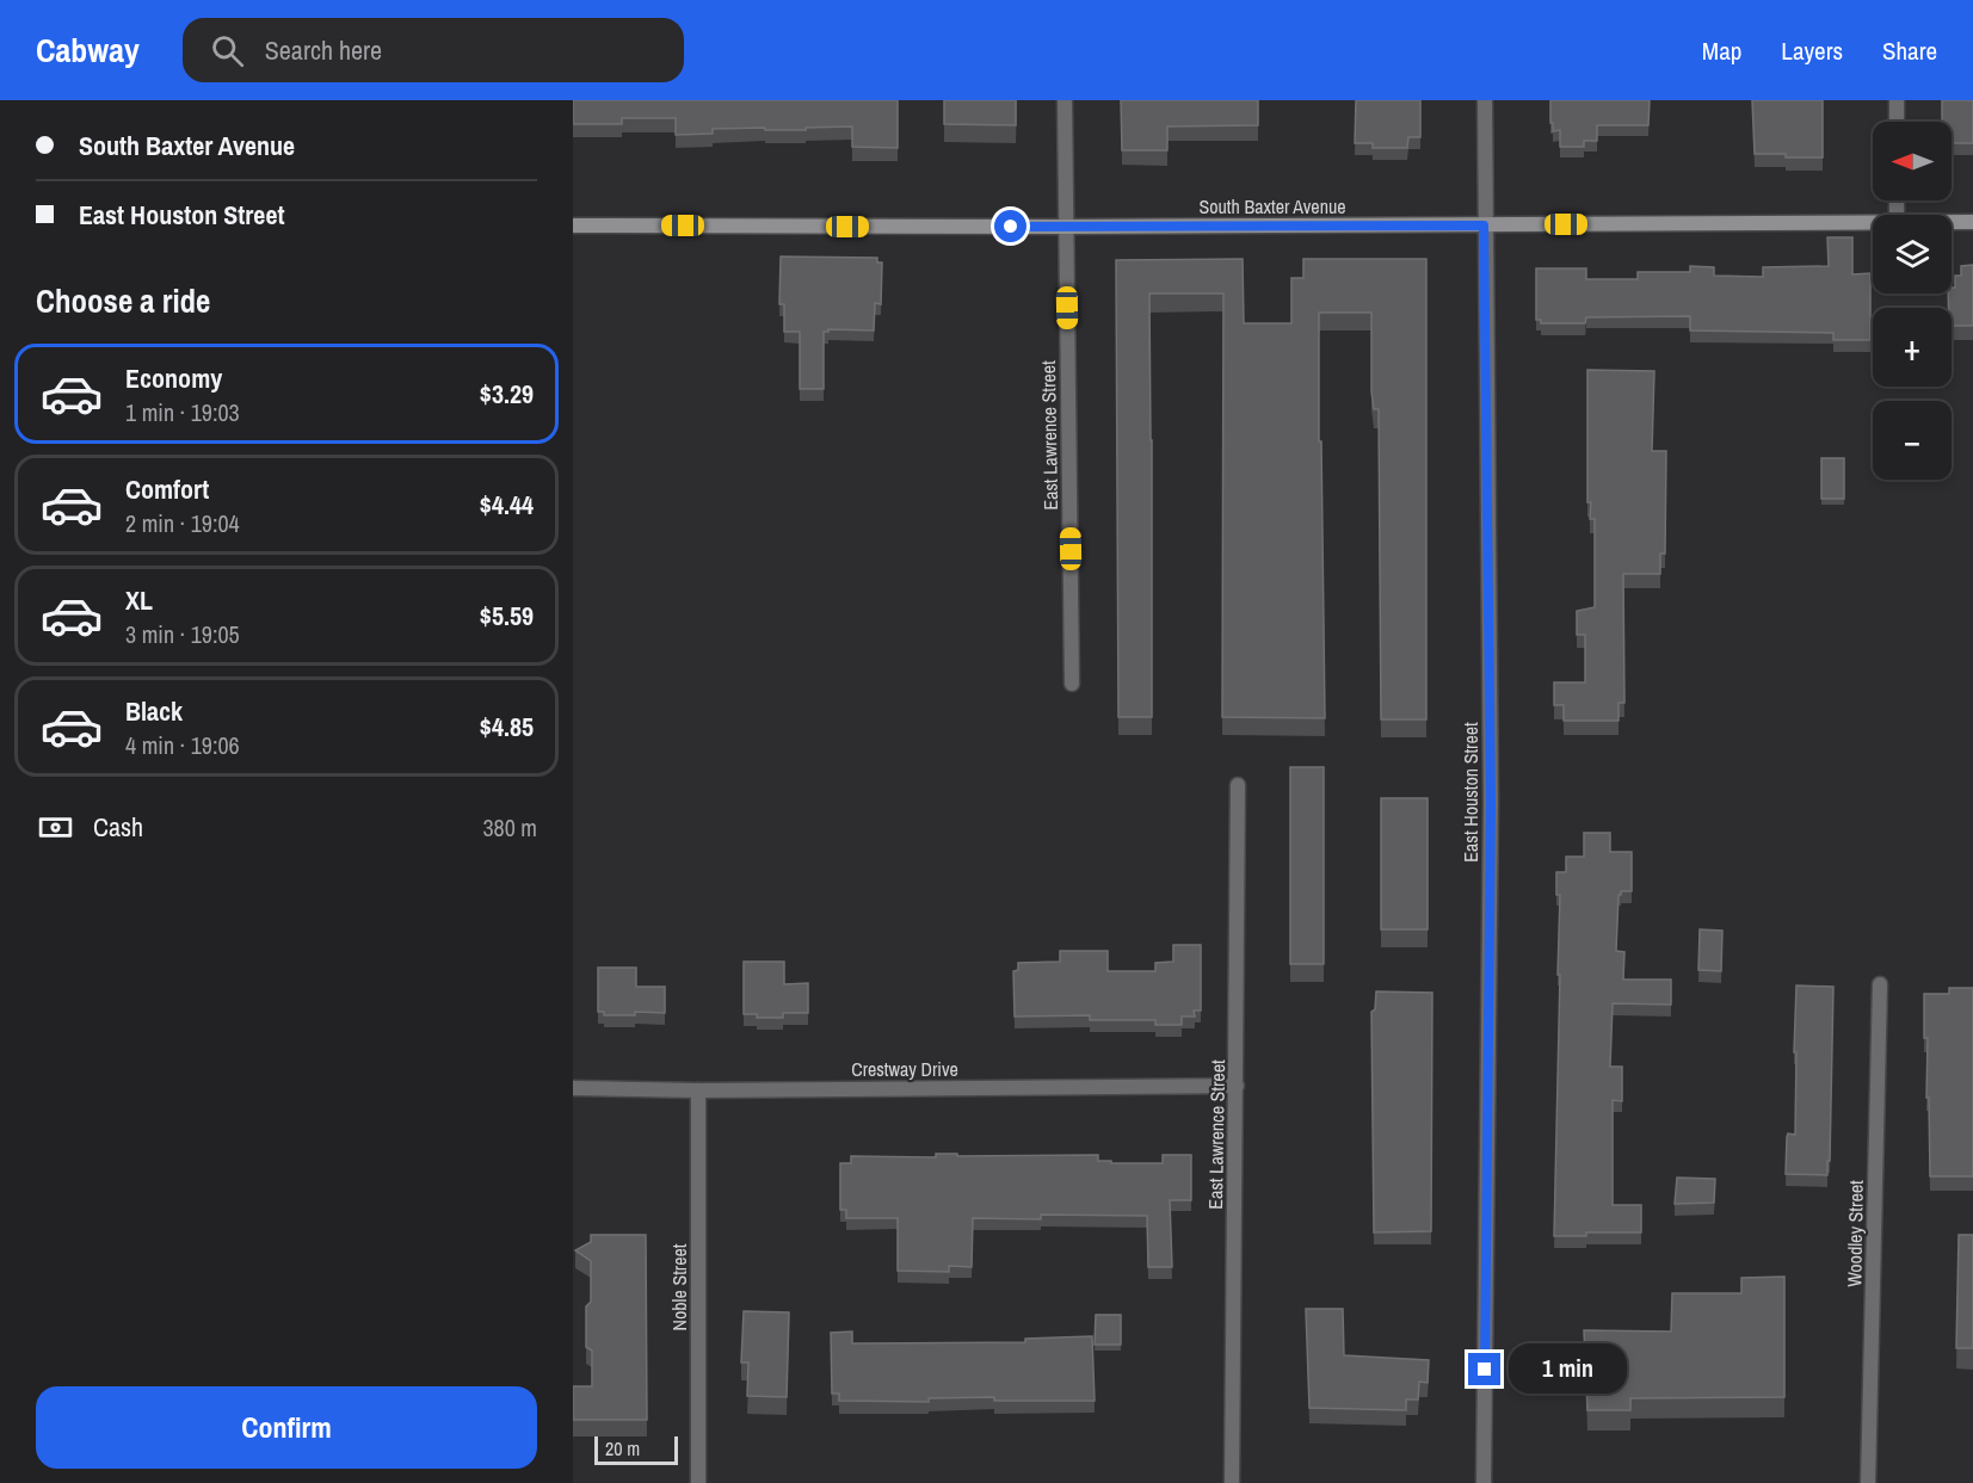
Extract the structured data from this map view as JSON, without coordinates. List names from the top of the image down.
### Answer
{
  "streets": {
    "street": [
      "South Baxter Avenue",
      "East Lawrence Street",
      "East Houston Street",
      "Crestway Drive",
      "Woodley Street",
      "Noble Street"
    ]
  },
  "crossings": [
    ["South Baxter Avenue", "East Lawrence Street"],
    ["South Baxter Avenue", "East Houston Street"],
    ["East Lawrence Street", "Crestway Drive"],
    ["Crestway Drive", "Noble Street"]
  ],
  "scale_bar": "20 m",
  "north": "left",
  "page": {
    "header": "Cabway",
    "search": "Search here",
    "nav": ["Map", "Layers", "Share"],
    "banner": ["South Baxter Avenue", "East Houston Street"],
    "map_buttons": ["+", "−"],
    "heading": "Choose a ride",
    "list": [
      {
        "name": "Economy",
        "note": "1 min · 19:03",
        "value": "$3.29"
      },
      {
        "name": "Comfort",
        "note": "2 min · 19:04",
        "value": "$4.44"
      },
      {
        "name": "XL",
        "note": "3 min · 19:05",
        "value": "$5.59"
      },
      {
        "name": "Black",
        "note": "4 min · 19:06",
        "value": "$4.85"
      }
    ],
    "pay": ["Cash", "380 m"],
    "bubble": "1 min",
    "buttons": "Confirm",
    "scale": "20 m"
  }
}
